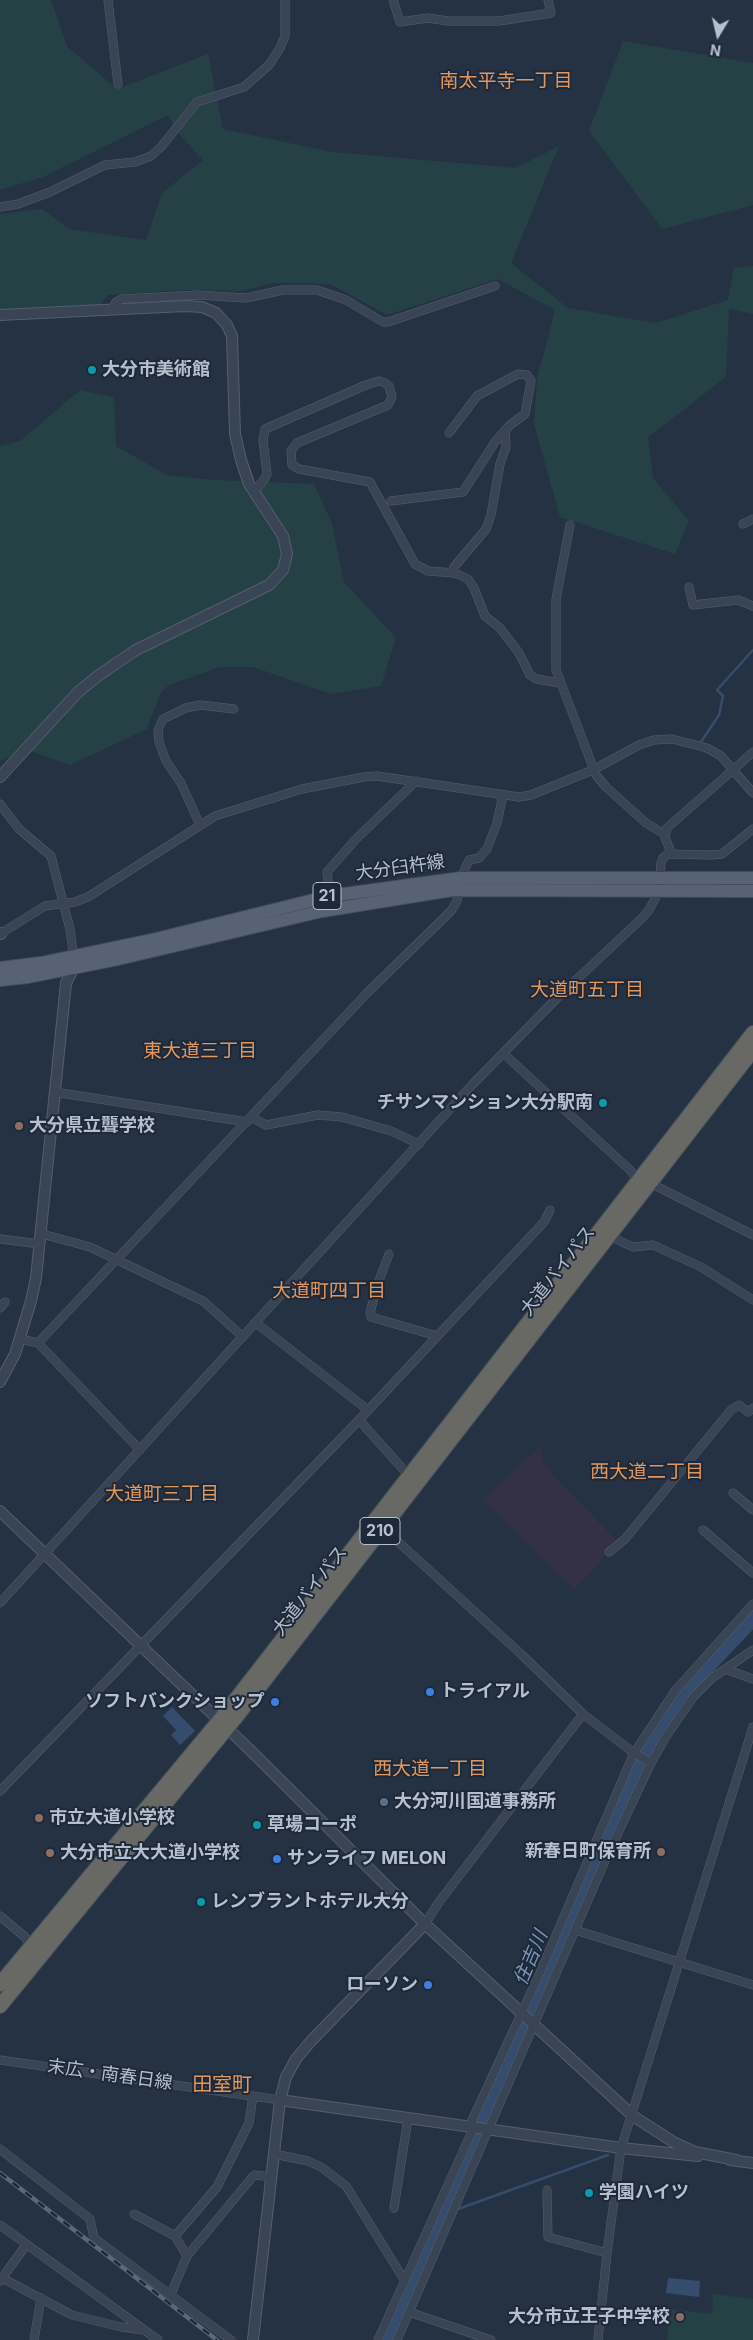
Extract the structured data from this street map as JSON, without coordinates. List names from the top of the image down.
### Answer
{
  "streets": {
    "highway": ["大道バイパス", "210"],
    "main road": ["大分臼杵線", "21"],
    "street": ["末広・南春日線"]
  },
  "districts": [
    "南太平寺一丁目",
    "大道町五丁目",
    "東大道三丁目",
    "大道町四丁目",
    "西大道二丁目",
    "大道町三丁目",
    "西大道一丁目",
    "田室町"
  ],
  "water": ["住吉川"],
  "places": [
    "大分市美術館",
    "チサンマンション大分駅南",
    "大分県立聾学校",
    "トライアル",
    "ソフトバンクショップ",
    "大分河川国道事務所",
    "市立大道小学校",
    "草場コーポ",
    "新春日町保育所",
    "大分市立大大道小学校",
    "サンライフ MELON",
    "レンブラントホテル大分",
    "ローソン",
    "学園ハイツ",
    "大分市立王子中学校"
  ],
  "north": "bottom"
}
